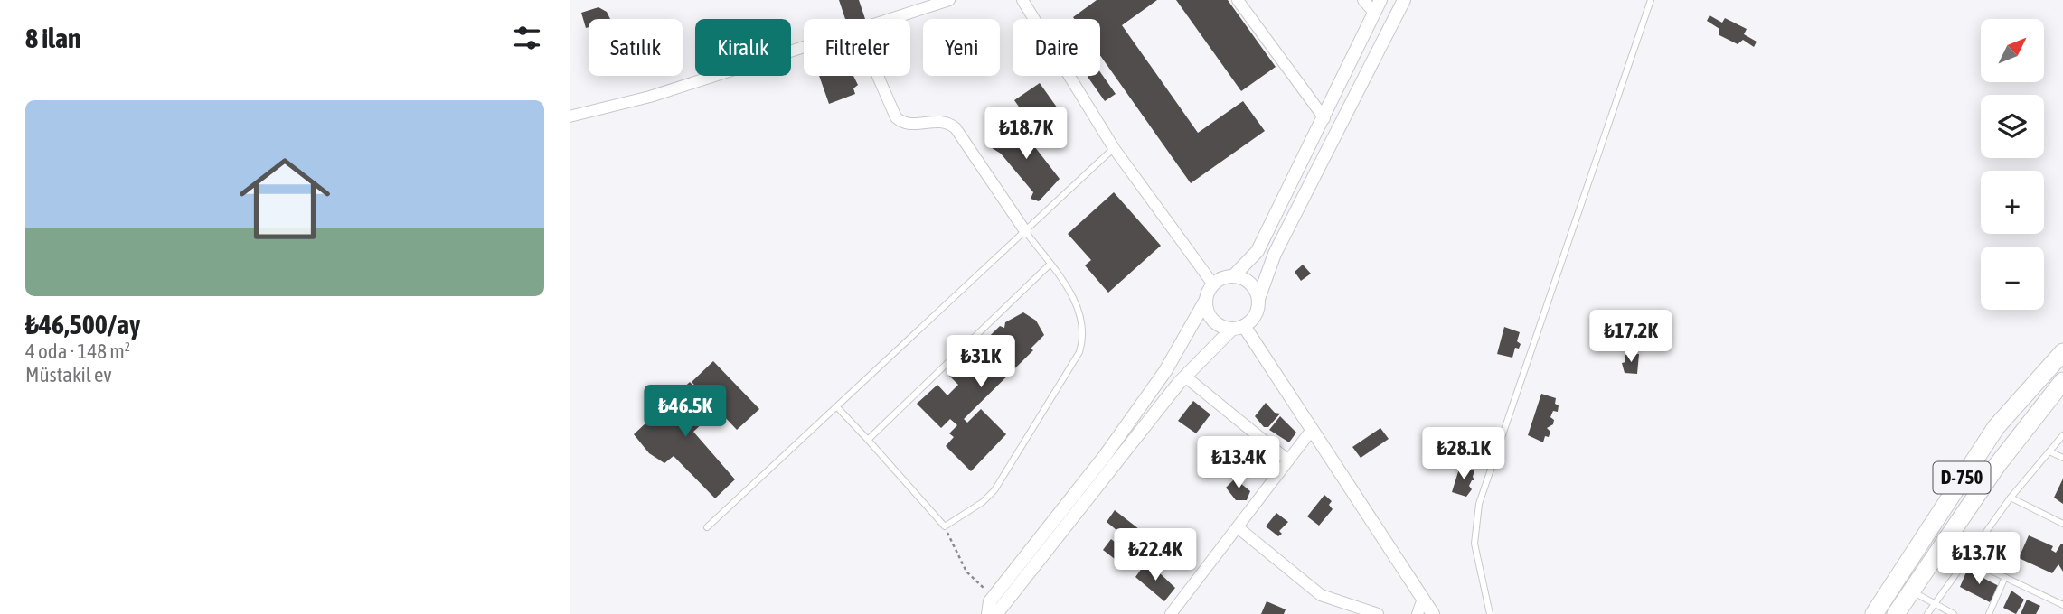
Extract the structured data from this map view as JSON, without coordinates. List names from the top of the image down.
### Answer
{
  "streets": {
    "highway": ["D-750"]
  },
  "north": "top right",
  "page": {
    "heading": "8 ilan",
    "map_buttons": ["+", "−"],
    "chip": [
      "Satılık",
      "Kiralık",
      "Filtreler",
      "Yeni",
      "Daire"
    ],
    "list": [
      {
        "name": "₺46,500/ay",
        "note": "4 oda · 148 m² · Müstakil ev"
      }
    ],
    "price": [
      "₺18.7K",
      "₺17.2K",
      "₺31K",
      "₺46.5K",
      "₺28.1K",
      "₺13.4K",
      "₺22.4K",
      "₺13.7K"
    ]
  }
}
